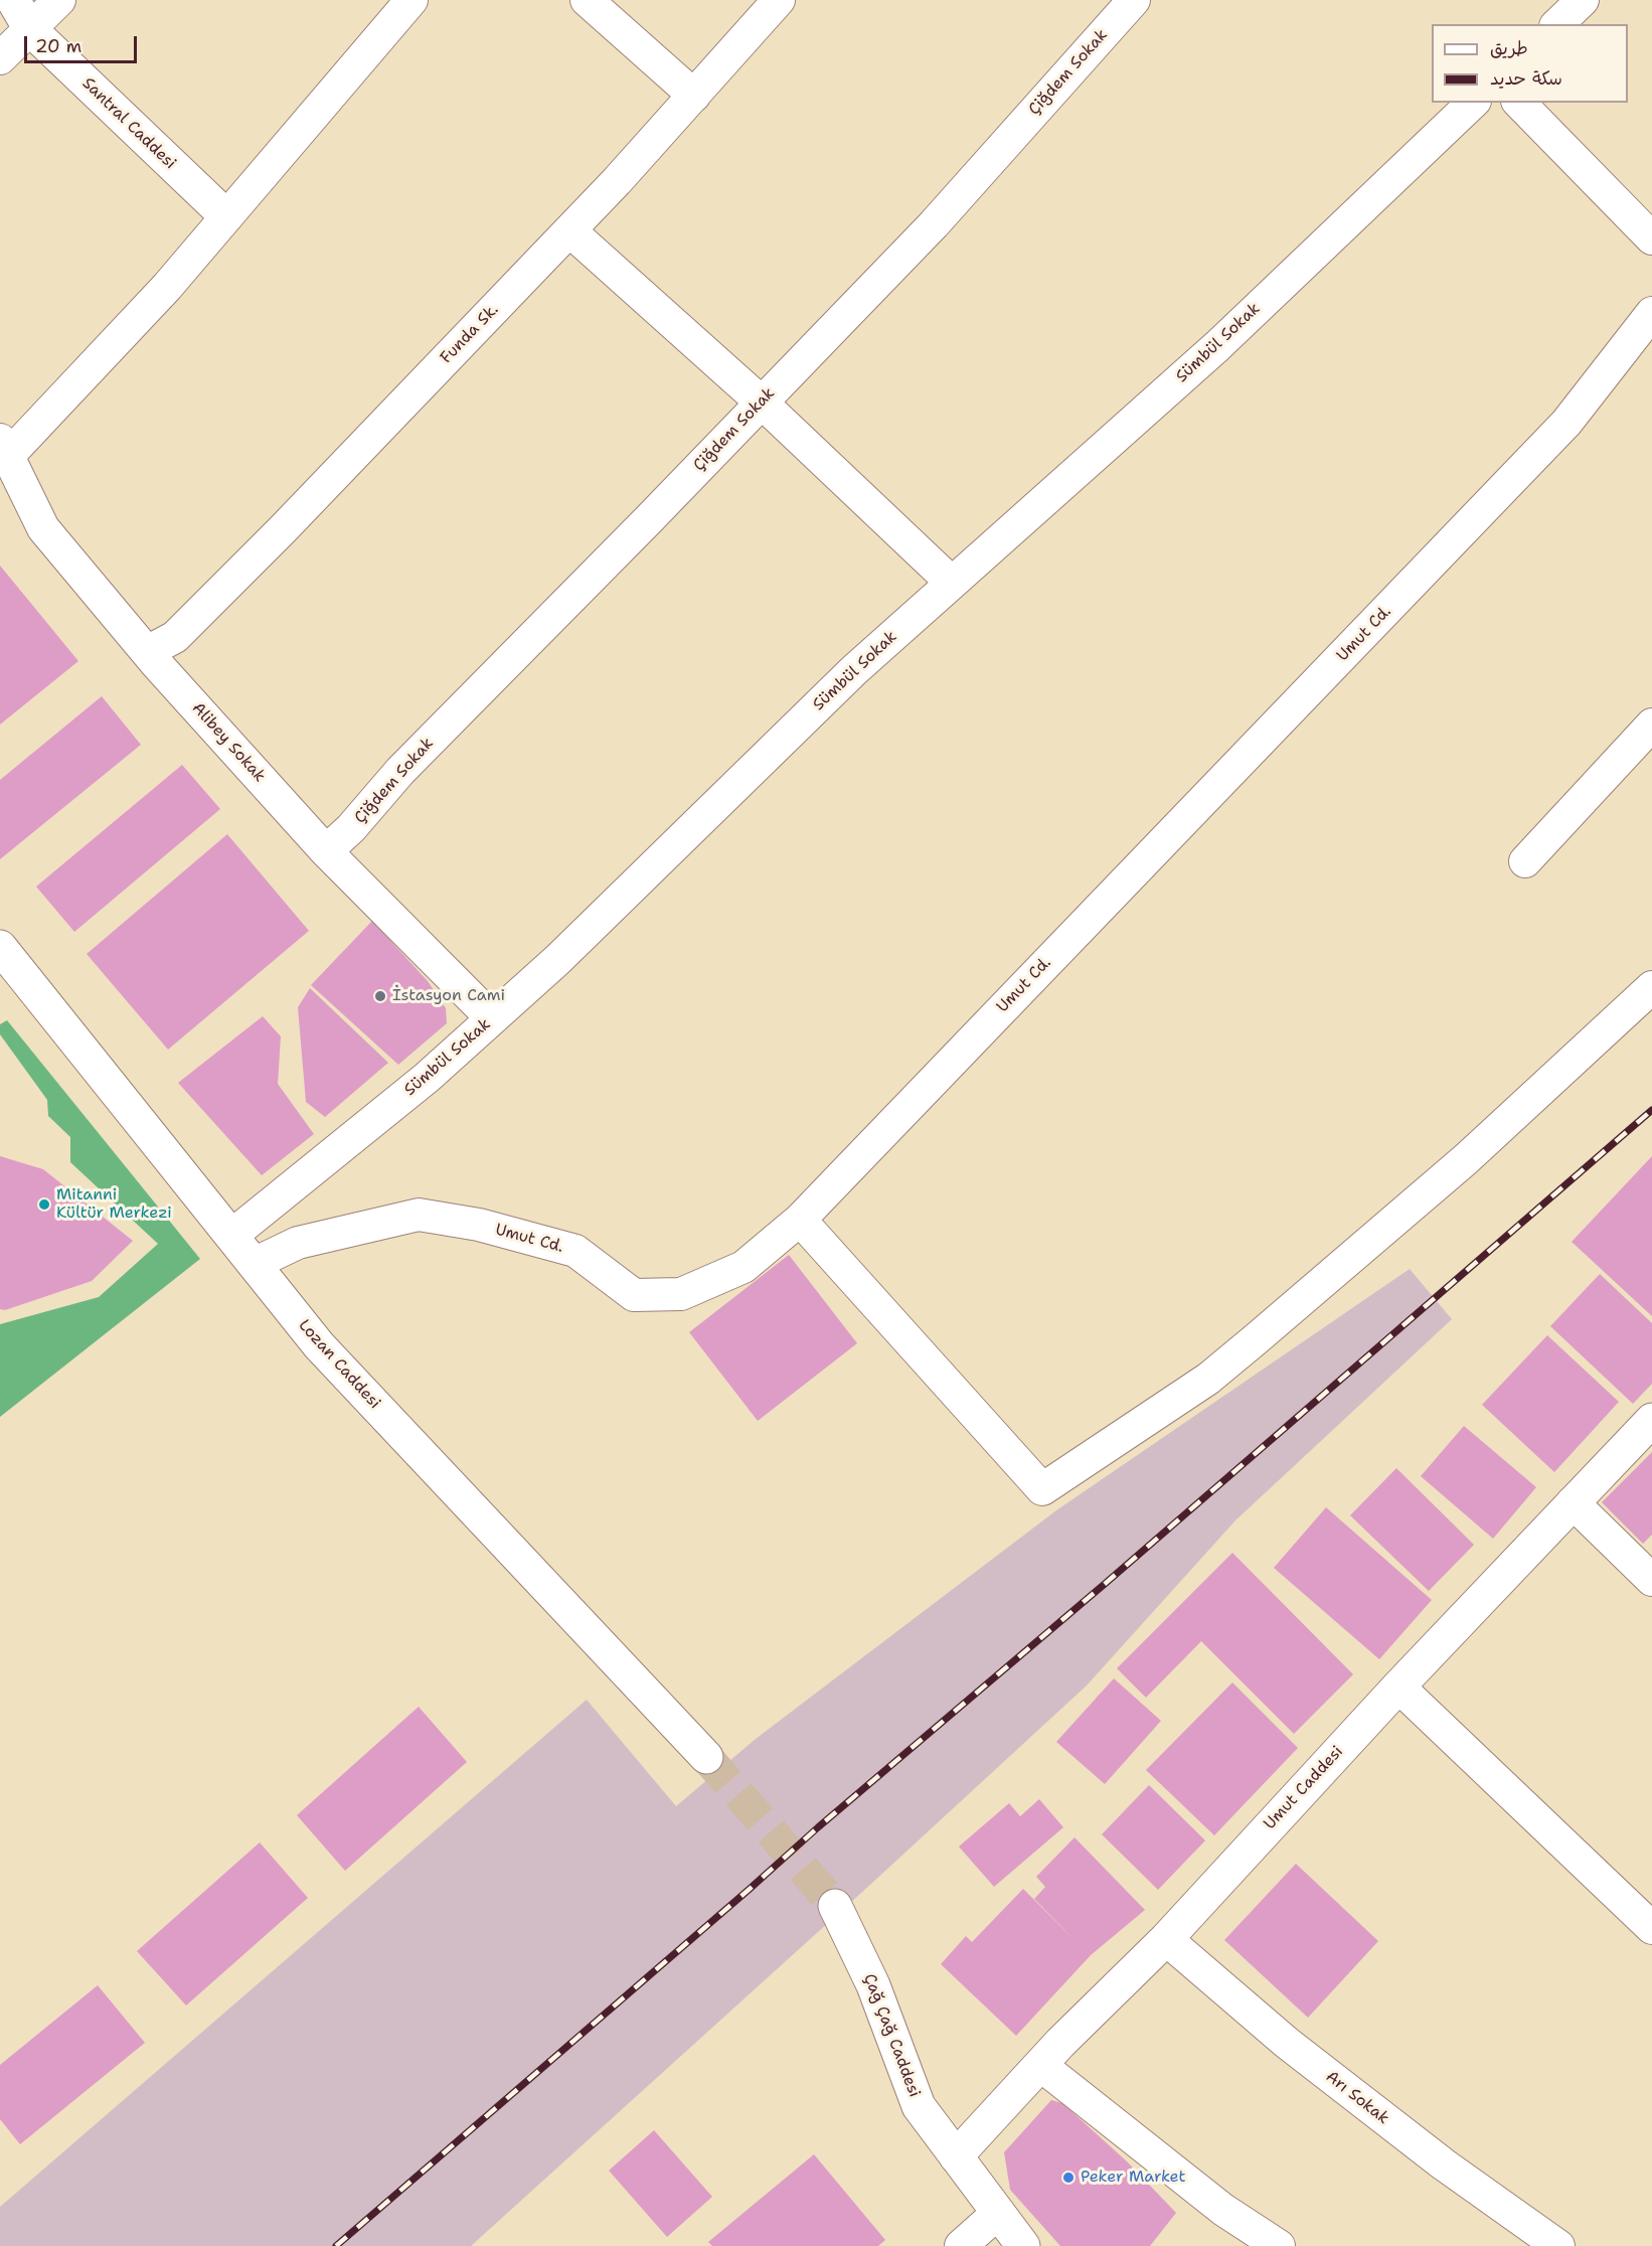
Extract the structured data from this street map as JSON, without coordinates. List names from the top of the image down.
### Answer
{
  "streets": {
    "main road": [
      "Santral Caddesi",
      "Lozan Caddesi",
      "Umut Caddesi",
      "Çağ Çağ Caddesi"
    ],
    "street": [
      "Çiğdem Sokak",
      "Funda Sk.",
      "Sümbül Sokak",
      "Umut Cd.",
      "Alibey Sokak",
      "Arı Sokak"
    ]
  },
  "crossings": [
    ["Çiğdem Sokak", "Alibey Sokak"],
    ["Funda Sk.", "Alibey Sokak"],
    ["Sümbül Sokak", "Alibey Sokak"],
    ["Sümbül Sokak", "Lozan Caddesi"],
    ["Umut Cd.", "Lozan Caddesi"],
    ["Umut Caddesi", "Çağ Çağ Caddesi"],
    ["Umut Caddesi", "Arı Sokak"]
  ],
  "places": ["İstasyon Cami", "Mitanni Kültür Merkezi", "Peker Market"],
  "legend": ["طريق", "سكة حديد"],
  "scale_bar": "20 m"
}
